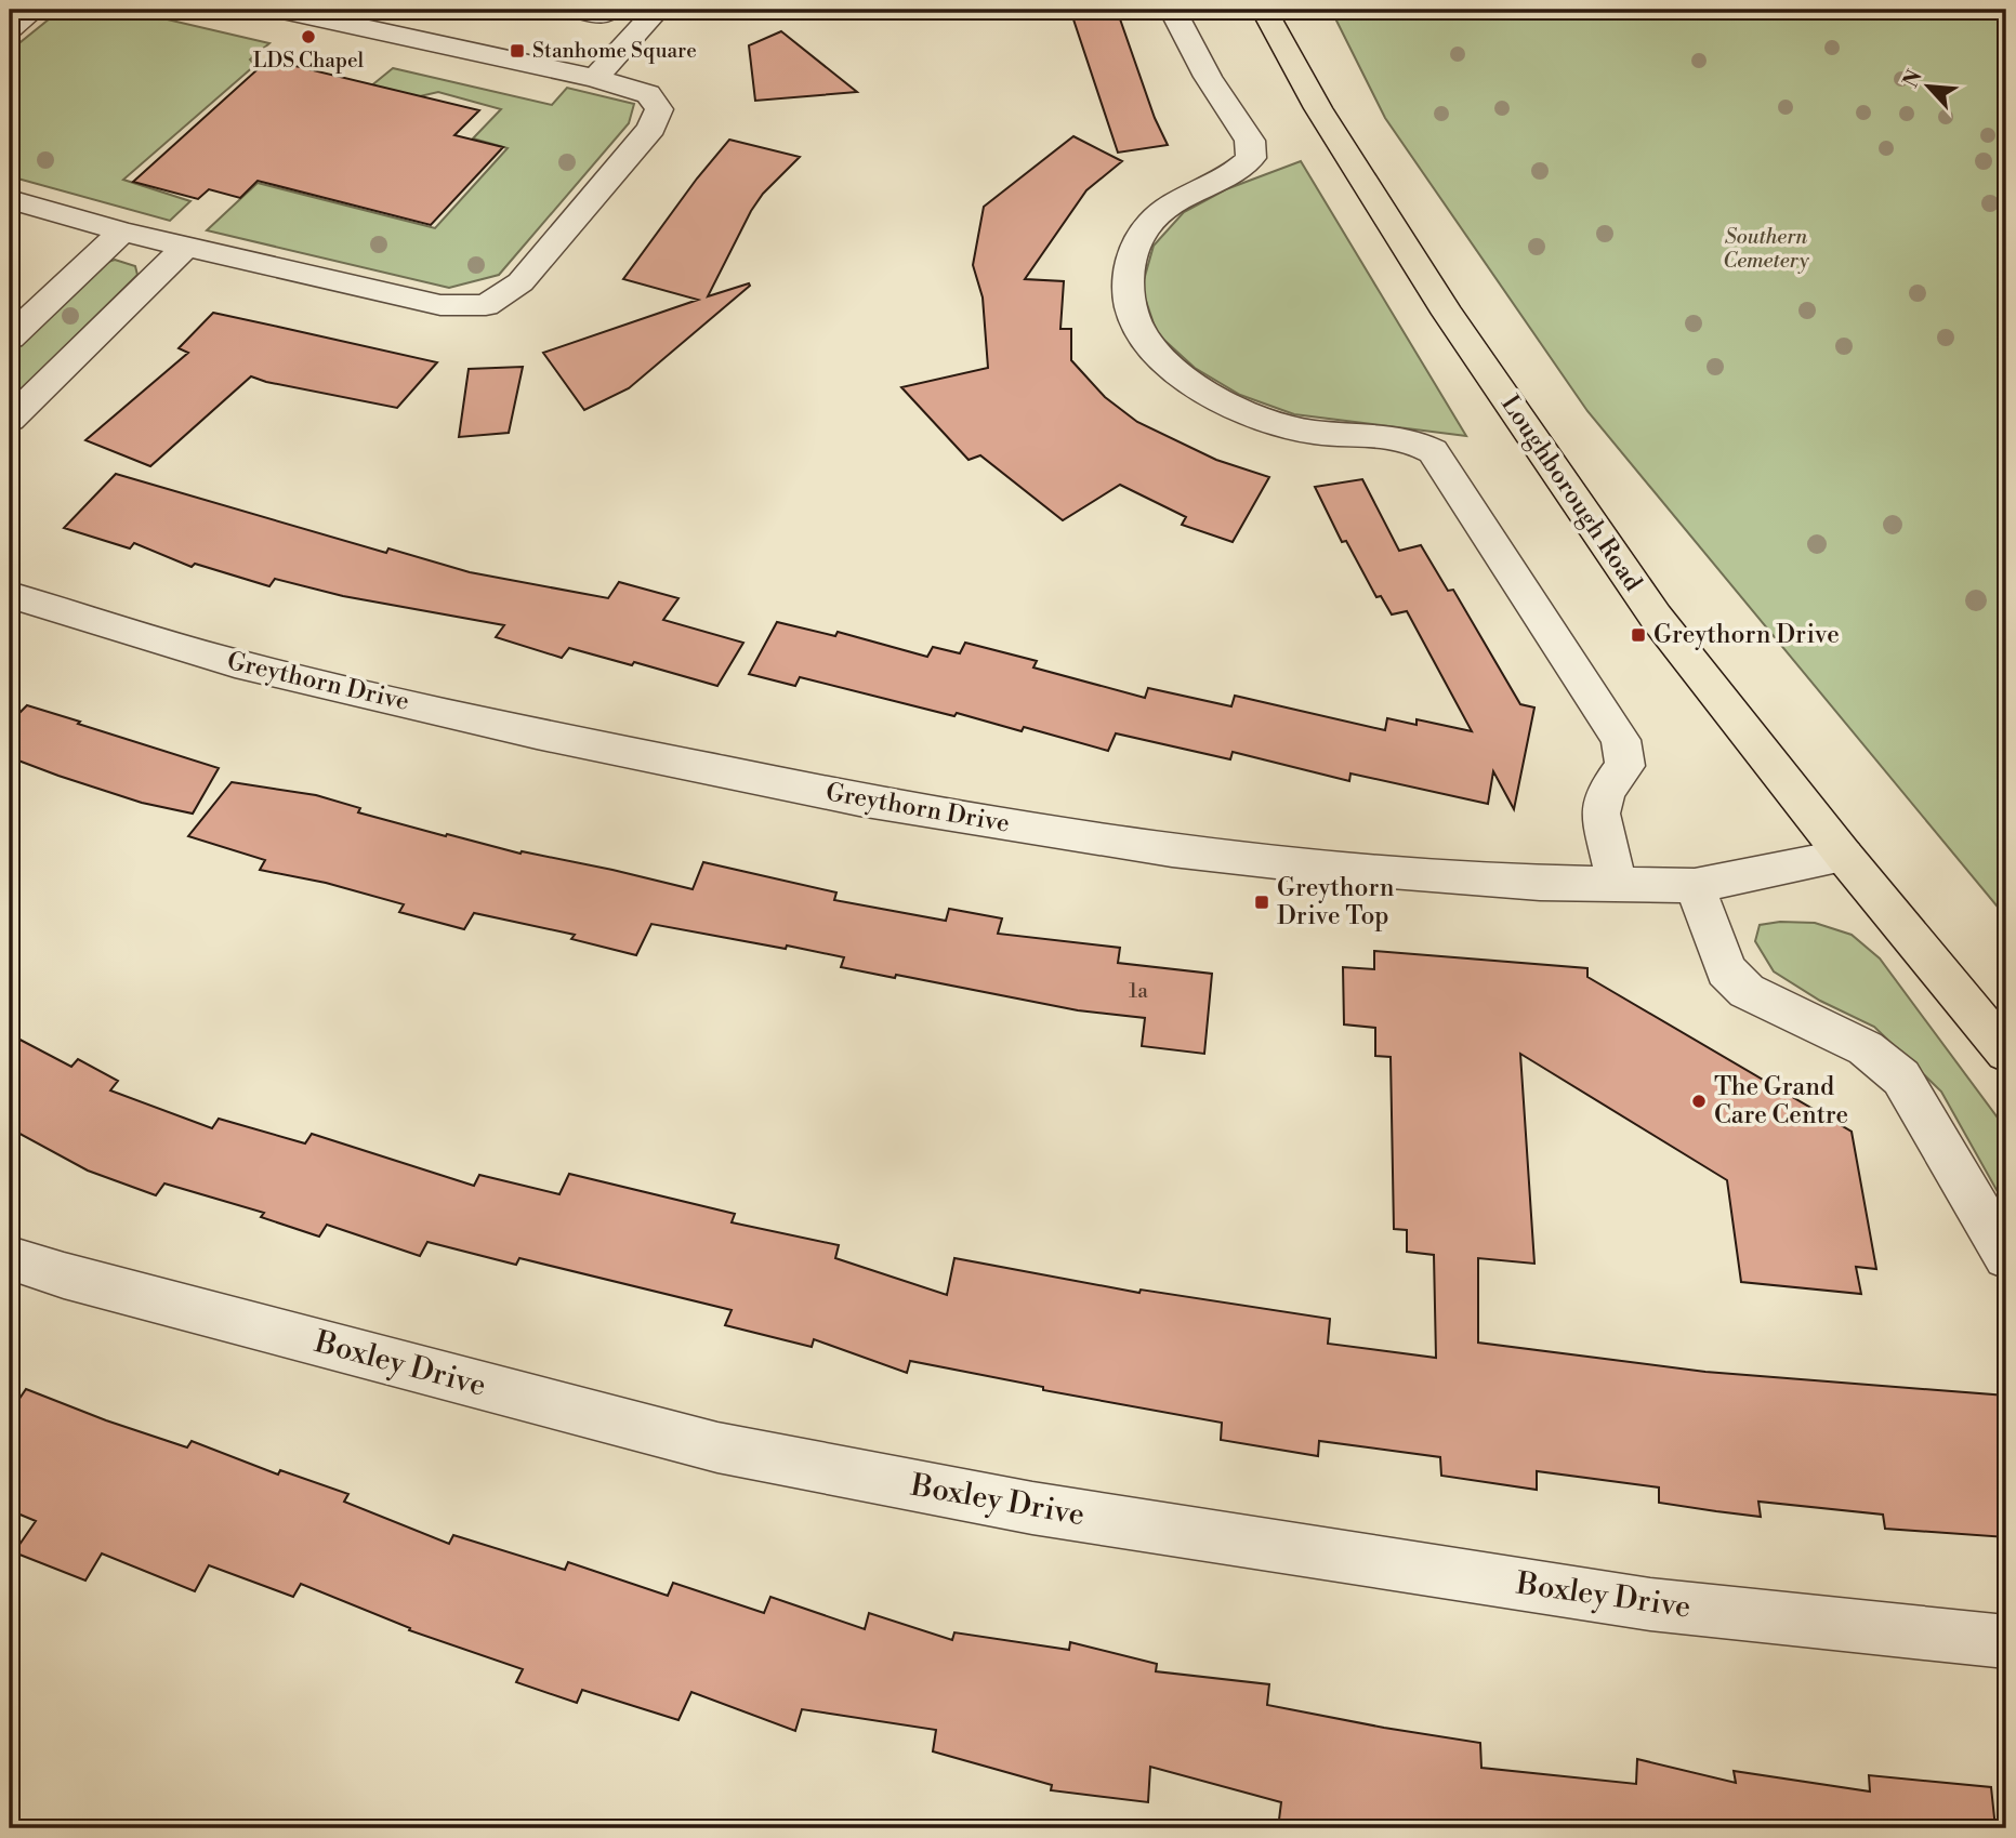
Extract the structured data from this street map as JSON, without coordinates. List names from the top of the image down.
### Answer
{
  "streets": {
    "main road": ["Loughborough Road"],
    "street": ["Greythorn Drive", "Boxley Drive"]
  },
  "crossings": [
    ["Loughborough Road", "Greythorn Drive"]
  ],
  "parks": ["Southern Cemetery"],
  "places": {
    "other": ["LDS Chapel", "The Grand Care Centre"],
    "transit": ["Stanhome Square", "Greythorn Drive", "Greythorn Drive Top"]
  },
  "house_numbers": ["1a"],
  "north": "top left"
}
